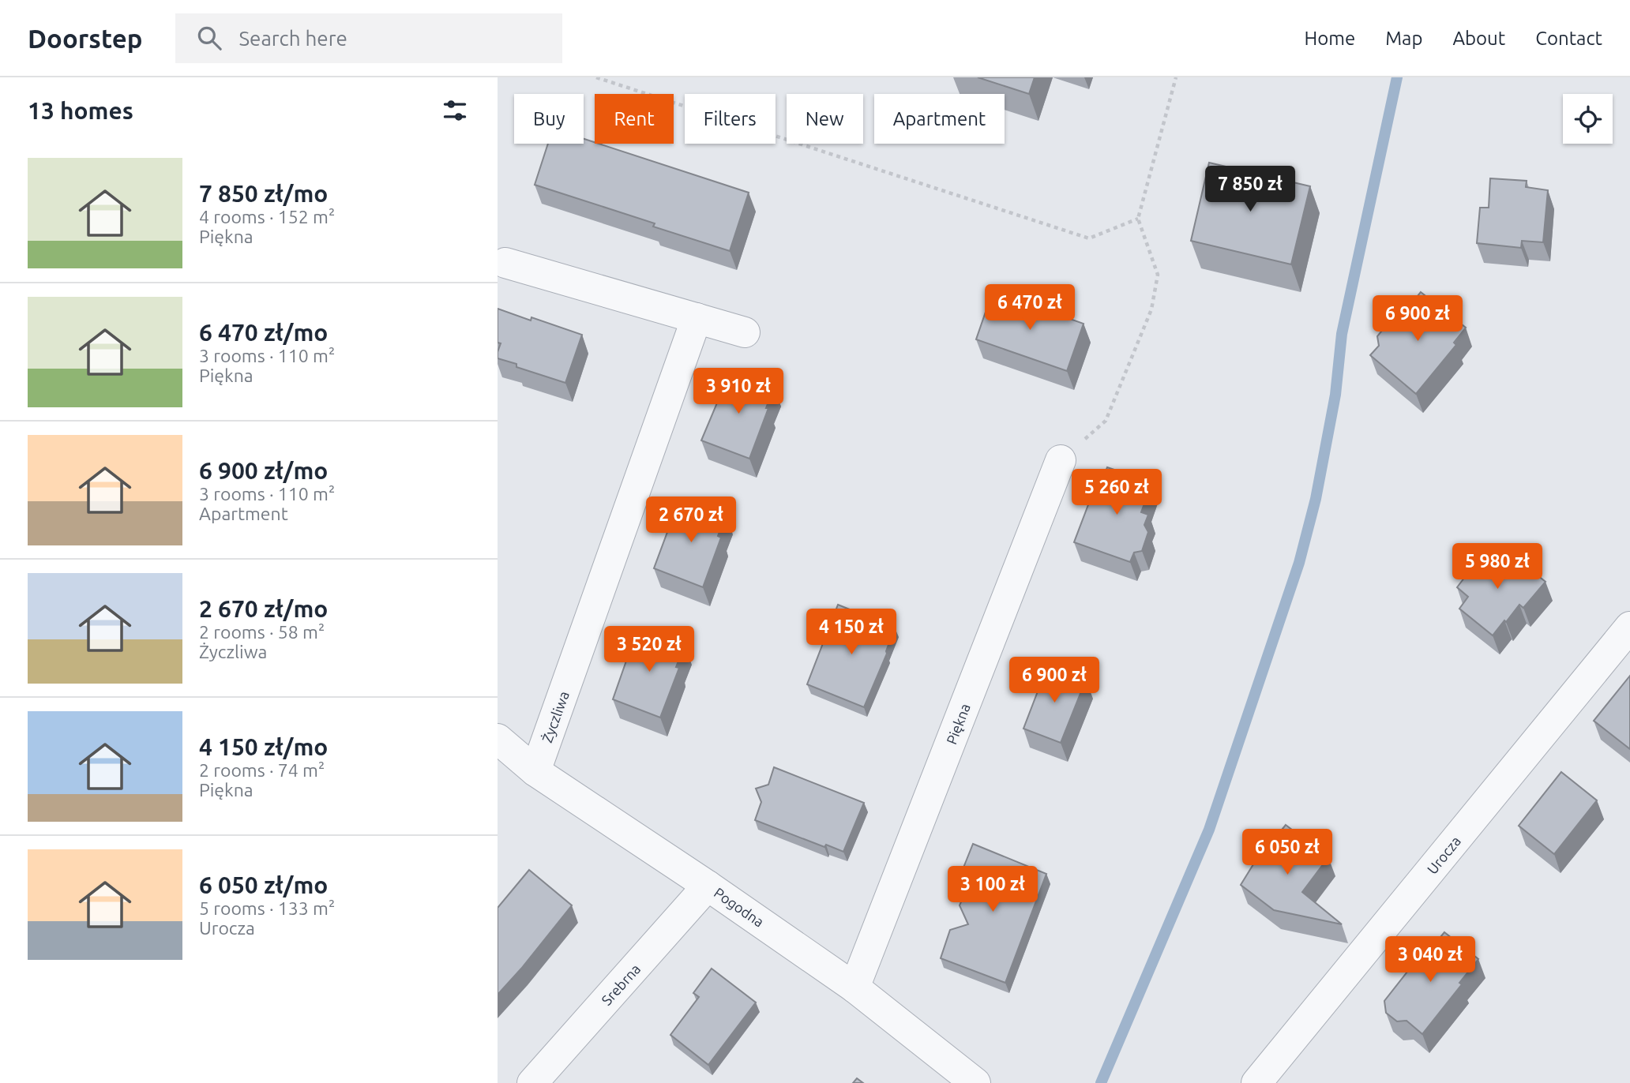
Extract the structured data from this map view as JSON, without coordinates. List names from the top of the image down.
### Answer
{
  "streets": {
    "street": [
      "Życzliwa",
      "Piękna",
      "Urocza",
      "Pogodna",
      "Srebrna"
    ]
  },
  "crossings": [
    ["Życzliwa", "Pogodna"],
    ["Piękna", "Pogodna"],
    ["Pogodna", "Srebrna"]
  ],
  "page": {
    "header": "Doorstep",
    "search": "Search here",
    "nav": [
      "Home",
      "Map",
      "About",
      "Contact"
    ],
    "heading": "13 homes",
    "chip": [
      "Buy",
      "Rent",
      "Filters",
      "New",
      "Apartment"
    ],
    "list": [
      {
        "name": "7 850 zł/mo",
        "note": "4 rooms · 152 m² · Piękna"
      },
      {
        "name": "6 470 zł/mo",
        "note": "3 rooms · 110 m² · Piękna"
      },
      {
        "name": "6 900 zł/mo",
        "note": "3 rooms · 110 m² · Apartment"
      },
      {
        "name": "2 670 zł/mo",
        "note": "2 rooms · 58 m² · Życzliwa"
      },
      {
        "name": "4 150 zł/mo",
        "note": "2 rooms · 74 m² · Piękna"
      },
      {
        "name": "6 050 zł/mo",
        "note": "5 rooms · 133 m² · Urocza"
      }
    ],
    "price": [
      "7 850 zł",
      "6 470 zł",
      "6 900 zł",
      "3 910 zł",
      "5 260 zł",
      "2 670 zł",
      "5 980 zł",
      "4 150 zł",
      "3 520 zł",
      "6 900 zł",
      "6 050 zł",
      "3 100 zł",
      "3 040 zł"
    ]
  }
}
